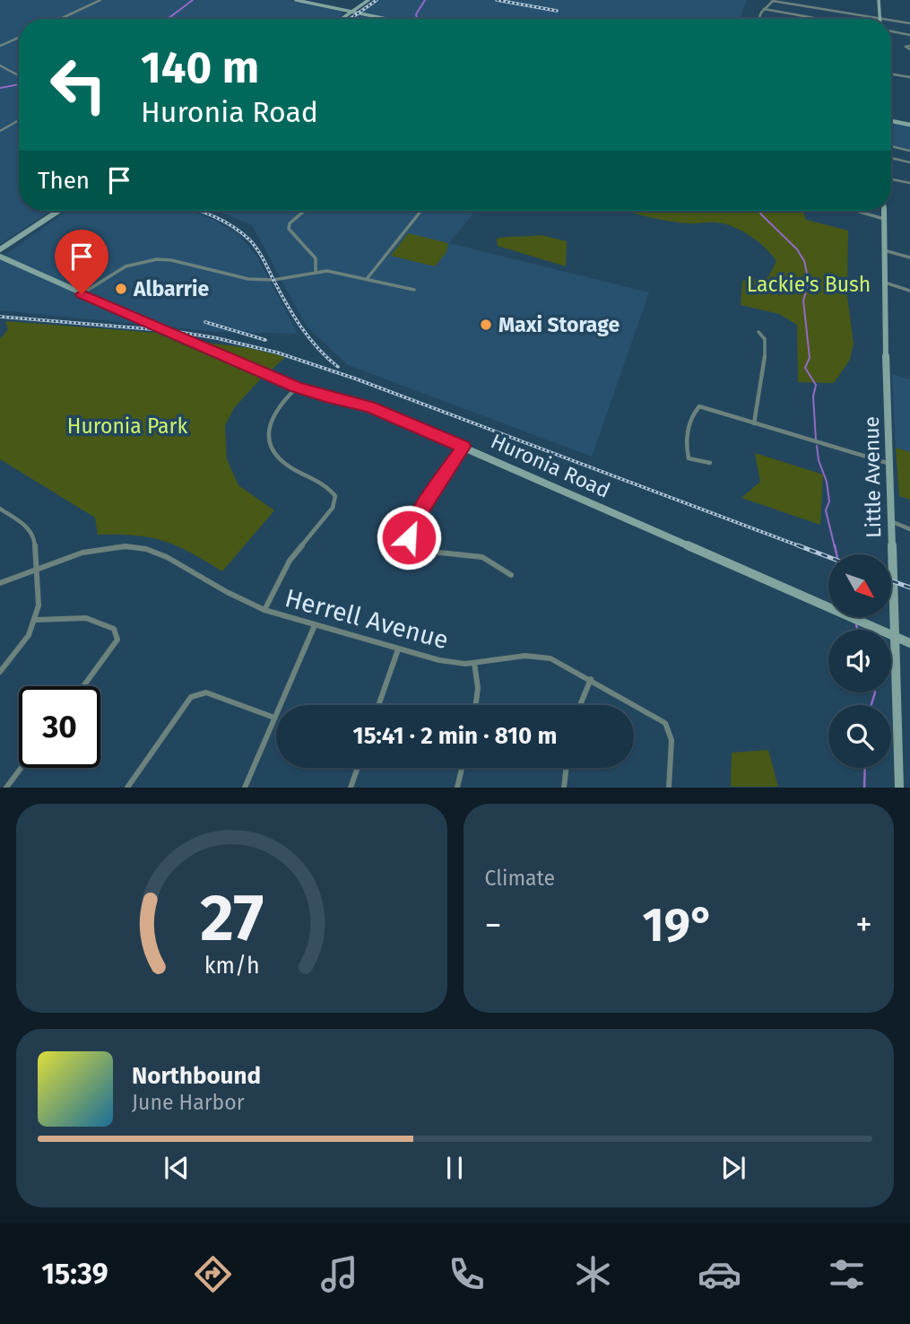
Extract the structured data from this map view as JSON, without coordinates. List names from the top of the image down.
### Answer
{
  "streets": {
    "street": ["Huronia Road", "Little Avenue", "Herrell Avenue"]
  },
  "crossings": [
    ["Huronia Road", "Little Avenue"],
    ["Huronia Road", "Herrell Avenue"]
  ],
  "parks": ["Lackie's Bush", "Huronia Park"],
  "places": ["Albarrie", "Maxi Storage"],
  "north": "bottom right",
  "page": {
    "turn": ["140 m", "Huronia Road"],
    "then": "Then",
    "limit": "30",
    "trip": "15:41 · 2 min · 810 m",
    "tile": "Climate",
    "heat": ["−", "19°", "+"],
    "song": ["Northbound", "June Harbor"],
    "tabs": "15:39",
    "gauge": ["27", "km/h"]
  }
}
